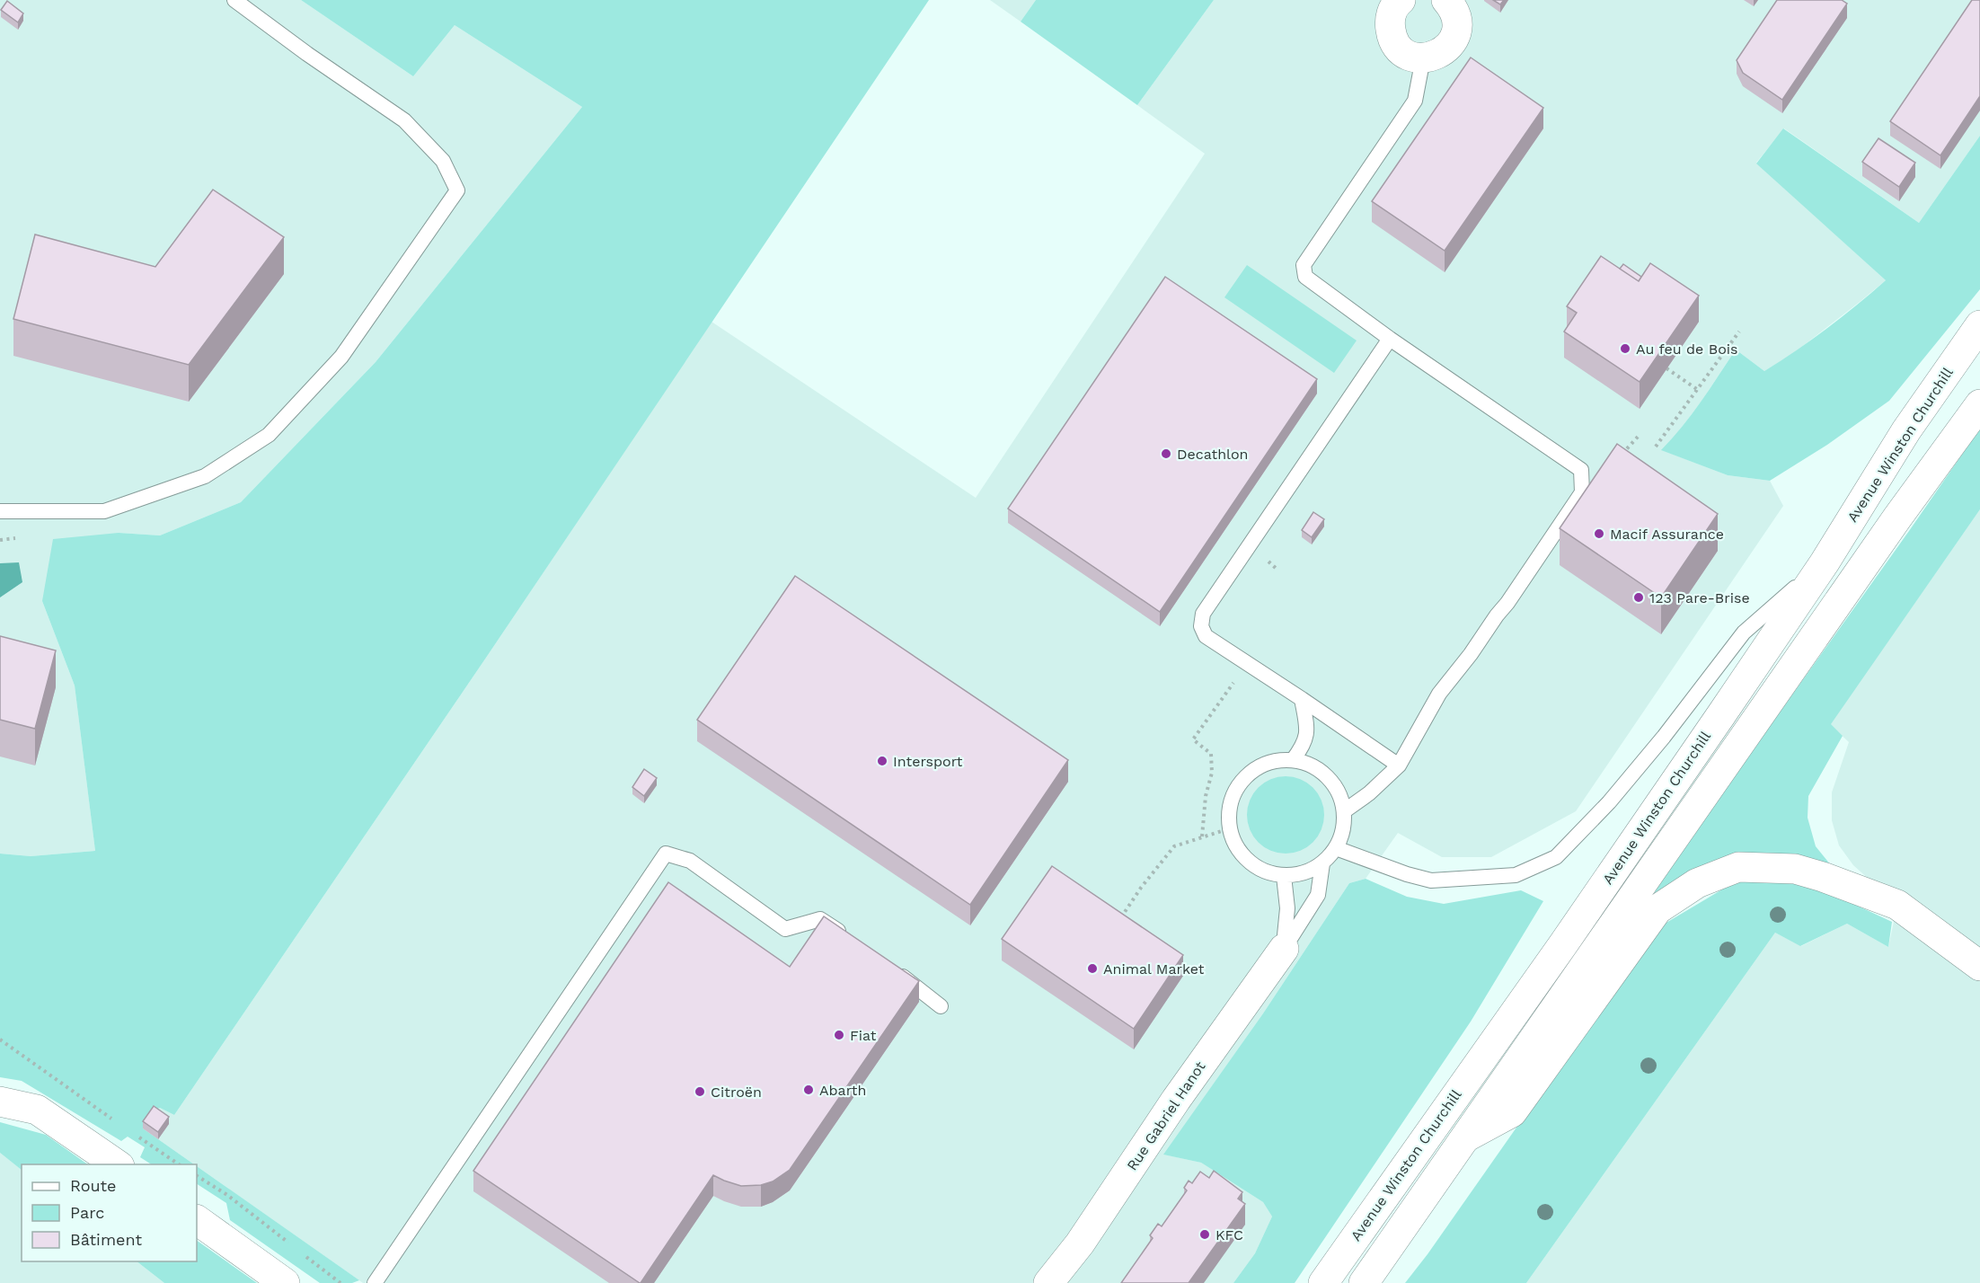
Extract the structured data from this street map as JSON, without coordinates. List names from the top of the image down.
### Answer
{
  "streets": {
    "main road": ["Avenue Winston Churchill", "Rue Gabriel Hanot"]
  },
  "places": [
    "Au feu de Bois",
    "Decathlon",
    "Macif Assurance",
    "123 Pare-Brise",
    "Intersport",
    "Animal Market",
    "Fiat",
    "Abarth",
    "Citroën",
    "KFC"
  ],
  "legend": ["Route", "Parc", "Bâtiment"]
}
